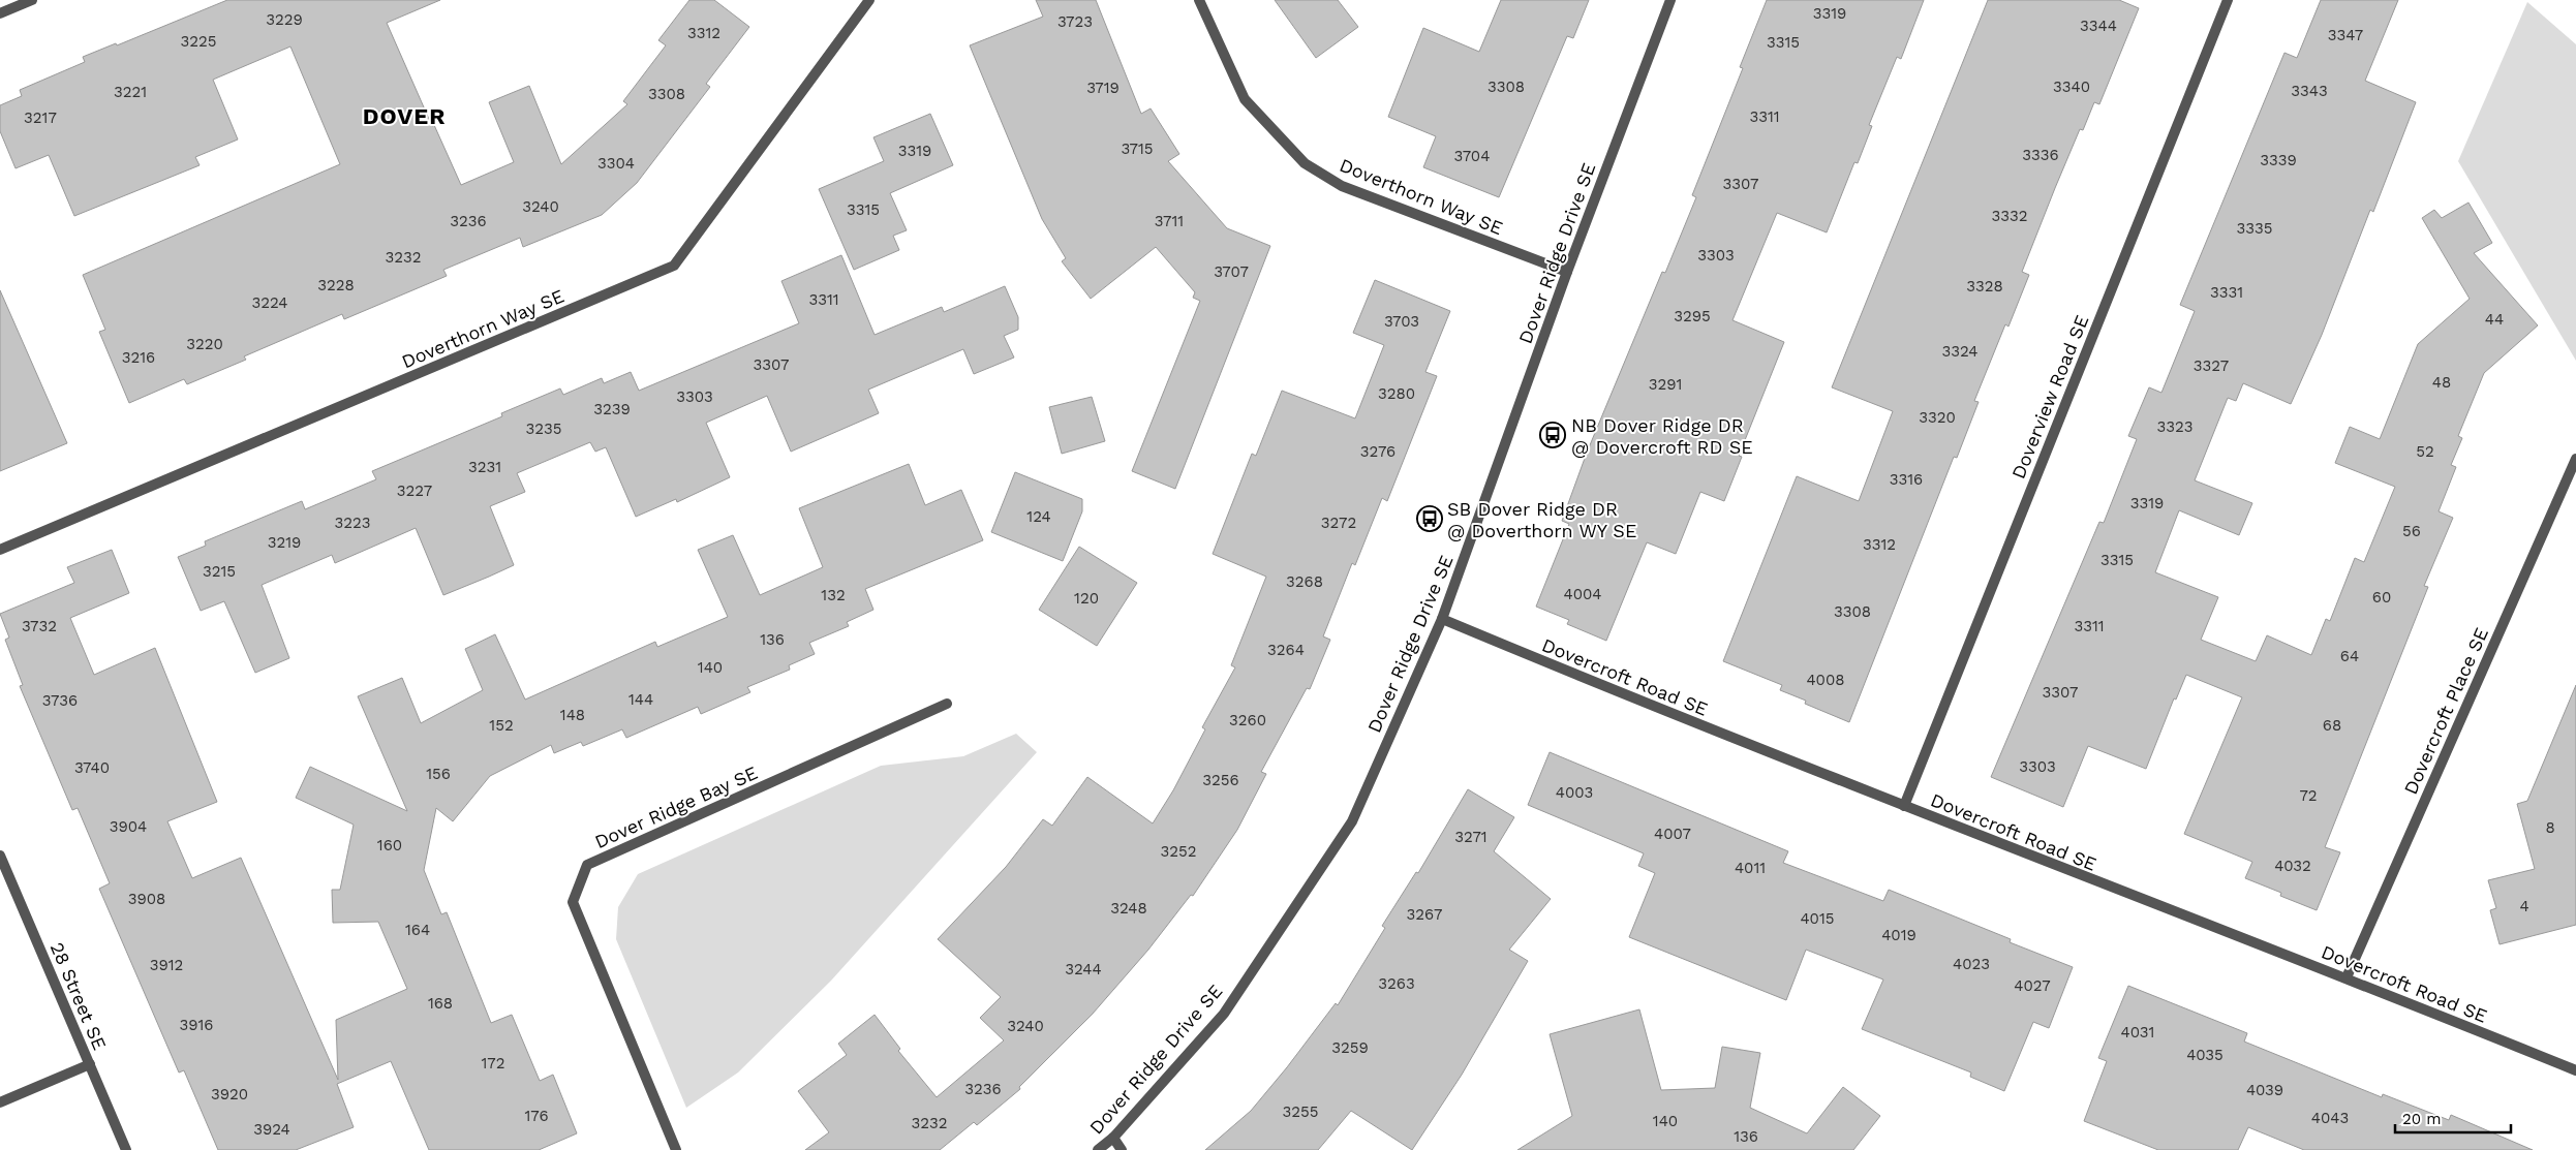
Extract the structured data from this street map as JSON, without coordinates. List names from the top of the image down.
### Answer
{
  "streets": {
    "street": [
      "Doverthorn Way SE",
      "Dover Ridge Drive SE",
      "Doverview Road SE",
      "Dovercroft Road SE",
      "Dovercroft Place SE",
      "Dover Ridge Bay SE",
      "28 Street SE"
    ]
  },
  "crossings": [
    ["Doverthorn Way SE", "Dover Ridge Drive SE"],
    ["Dover Ridge Drive SE", "Dovercroft Road SE"],
    ["Doverview Road SE", "Dovercroft Road SE"],
    ["Dovercroft Road SE", "Dovercroft Place SE"]
  ],
  "districts": ["DOVER"],
  "places": {
    "bus stop": ["NB Dover Ridge DR @ Dovercroft RD SE", "SB Dover Ridge DR @ Doverthorn WY SE"]
  },
  "house_numbers": [
    "3319",
    "3229",
    "3723",
    "3344",
    "3312",
    "3347",
    "3225",
    "3315",
    "3308",
    "3340",
    "3719",
    "3343",
    "3221",
    "3308",
    "3311",
    "3217",
    "3715",
    "3319",
    "3336",
    "3704",
    "3339",
    "3304",
    "3307",
    "3240",
    "3315",
    "3332",
    "3236",
    "3711",
    "3335",
    "3303",
    "3232",
    "3707",
    "3228",
    "3328",
    "3331",
    "3311",
    "3224",
    "3295",
    "44",
    "3703",
    "3220",
    "3324",
    "3216",
    "3307",
    "3327",
    "48",
    "3291",
    "3280",
    "3303",
    "3239",
    "3320",
    "3323",
    "3235",
    "3276",
    "52",
    "3231",
    "3316",
    "3227",
    "3319",
    "124",
    "3223",
    "3272",
    "56",
    "3219",
    "3312",
    "3315",
    "3215",
    "3268",
    "4004",
    "132",
    "60",
    "120",
    "3308",
    "3732",
    "3311",
    "136",
    "3264",
    "64",
    "140",
    "4008",
    "3307",
    "144",
    "3736",
    "148",
    "3260",
    "152",
    "68",
    "3303",
    "3740",
    "156",
    "3256",
    "4003",
    "72",
    "3904",
    "8",
    "4007",
    "3271",
    "160",
    "3252",
    "4032",
    "4011",
    "3908",
    "4",
    "3248",
    "3267",
    "4015",
    "164",
    "4019",
    "4023",
    "3912",
    "3244",
    "3263",
    "4027",
    "168",
    "3916",
    "3240",
    "4031",
    "3259",
    "4035",
    "172",
    "3236",
    "4039",
    "3920",
    "3255",
    "176",
    "4043",
    "140",
    "3232",
    "3924",
    "136"
  ],
  "scale_bar": "20 m"
}
